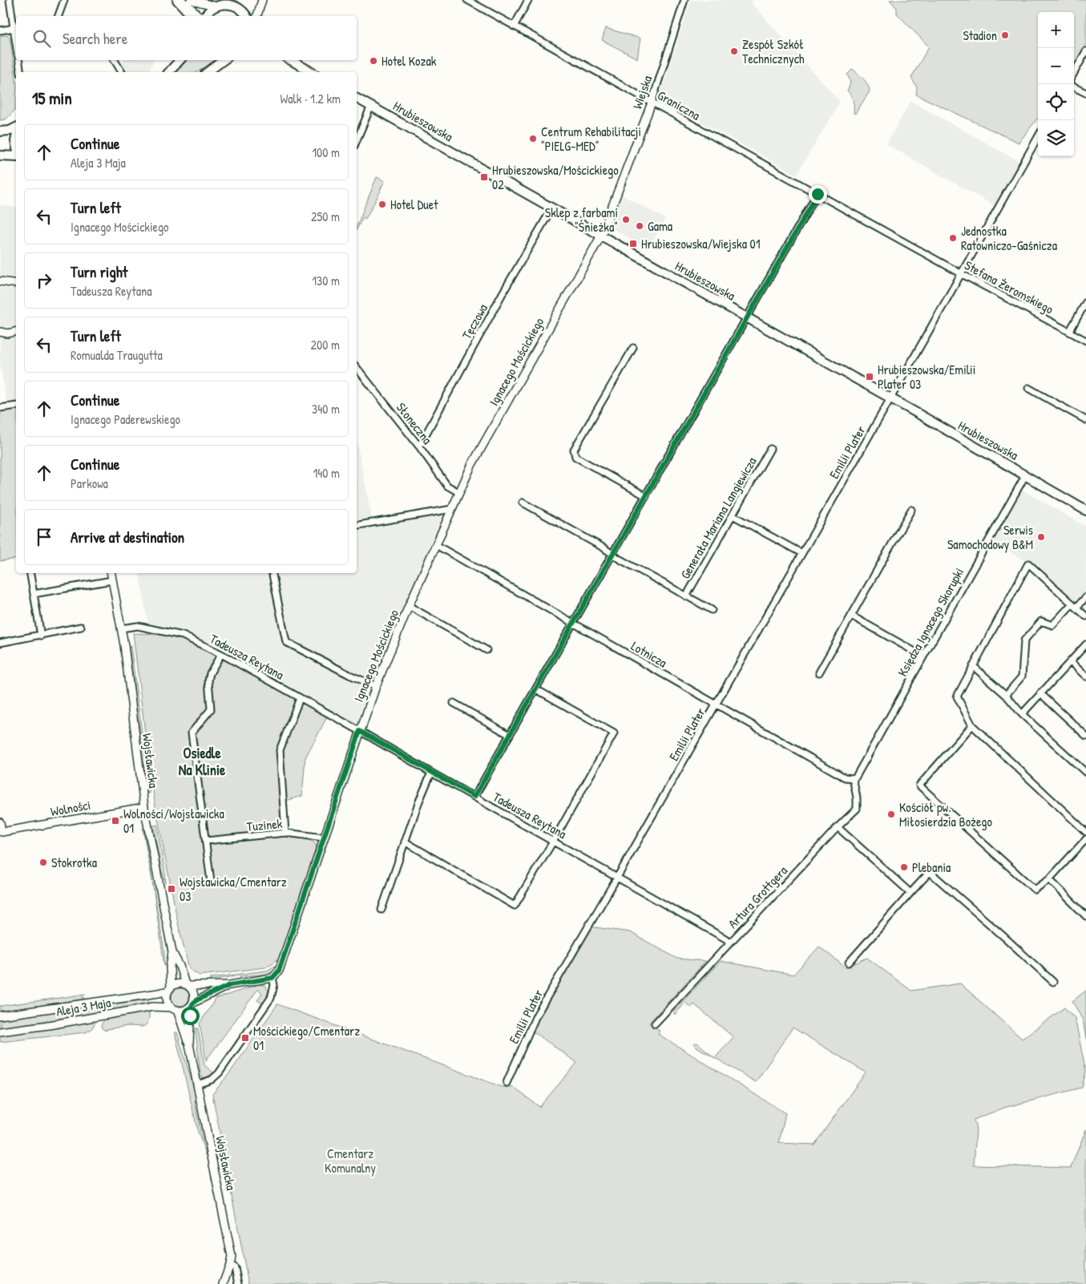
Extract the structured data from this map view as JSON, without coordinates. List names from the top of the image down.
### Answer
{
  "streets": {
    "main road": ["Hrubieszowska"],
    "street": [
      "Wiejska",
      "Graniczna",
      "Stefana Żeromskiego",
      "Tęczowa",
      "Ignacego Mościckiego",
      "Słoneczna",
      "Emilii Plater",
      "Generała Mariana Langiewicza",
      "Księdza Ignacego Skorupki",
      "Lotnicza",
      "Tadeusza Reytana",
      "Wojsławicka",
      "Wolności",
      "Tuzinek",
      "Artura Grottgera",
      "Aleja 3 Maja"
    ]
  },
  "crossings": [
    ["Wiejska", "Graniczna"],
    ["Wiejska", "Hrubieszowska"],
    ["Wiejska", "Ignacego Mościckiego"],
    ["Graniczna", "Stefana Żeromskiego"],
    ["Hrubieszowska", "Tęczowa"],
    ["Hrubieszowska", "Ignacego Mościckiego"],
    ["Hrubieszowska", "Emilii Plater"],
    ["Hrubieszowska", "Księdza Ignacego Skorupki"],
    ["Stefana Żeromskiego", "Emilii Plater"],
    ["Tęczowa", "Słoneczna"],
    ["Ignacego Mościckiego", "Słoneczna"],
    ["Ignacego Mościckiego", "Lotnicza"],
    ["Ignacego Mościckiego", "Tadeusza Reytana"],
    ["Ignacego Mościckiego", "Tuzinek"],
    ["Emilii Plater", "Lotnicza"],
    ["Emilii Plater", "Tadeusza Reytana"],
    ["Księdza Ignacego Skorupki", "Lotnicza"],
    ["Księdza Ignacego Skorupki", "Artura Grottgera"],
    ["Lotnicza", "Artura Grottgera"],
    ["Tadeusza Reytana", "Wojsławicka"],
    ["Tadeusza Reytana", "Artura Grottgera"],
    ["Wojsławicka", "Wolności"],
    ["Wojsławicka", "Aleja 3 Maja"]
  ],
  "districts": ["Osiedle Na Klinie"],
  "parks": ["Cmentarz Komunalny"],
  "places": {
    "other": [
      "Stadion",
      "Zespół Szkół Technicznych",
      "Hotel Kozak",
      "Centrum Rehabilitacji \"PIELG-MED\"",
      "Hotel Duet",
      "Sklep z farbami \"Śnieżka\"",
      "Gama",
      "Jednostka Ratowniczo-Gaśnicza",
      "Serwis Samochodowy B&M",
      "Kościół pw. Miłosierdzia Bożego",
      "Stokrotka",
      "Plebania"
    ],
    "transit": [
      "Hrubieszowska/Mościckiego 02",
      "Hrubieszowska/Wiejska 01",
      "Hrubieszowska/Emilii Plater 03",
      "Wolności/Wojsławicka 01",
      "Wojsławicka/Cmentarz 03",
      "Mościckiego/Cmentarz 01"
    ]
  },
  "page": {
    "map_buttons": ["+", "−"],
    "search": "Search here",
    "heading": ["15 min", "Walk · 1.2 km"],
    "list": [
      ["Continue", "Aleja 3 Maja", "100 m"],
      ["Turn left", "Ignacego Mościckiego", "250 m"],
      ["Turn right", "Tadeusza Reytana", "130 m"],
      ["Turn left", "Romualda Traugutta", "200 m"],
      ["Continue", "Ignacego Paderewskiego", "340 m"],
      ["Continue", "Parkowa", "140 m"],
      "Arrive at destination"
    ]
  }
}
